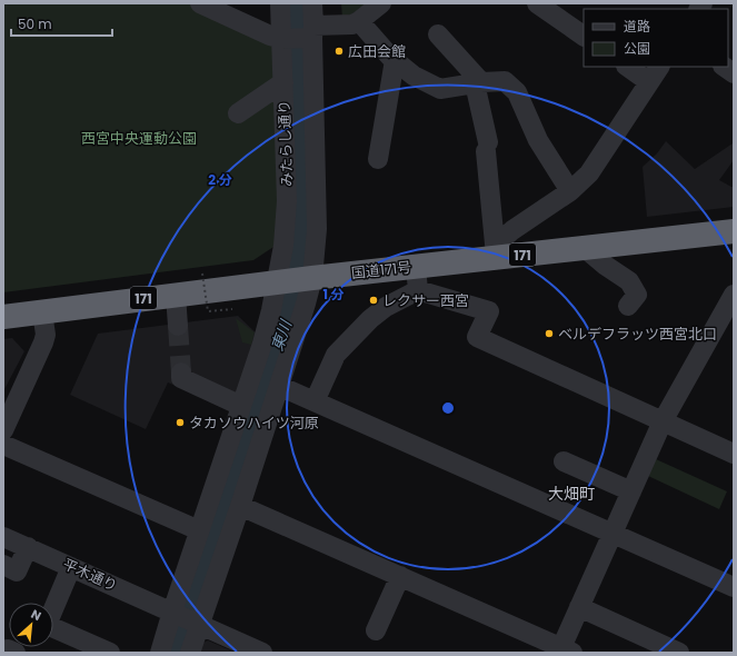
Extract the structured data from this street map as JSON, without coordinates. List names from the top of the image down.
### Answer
{
  "streets": {
    "highway": ["171", "国道171号"],
    "street": ["みたらし通り", "平木通り"]
  },
  "crossings": [
    ["みたらし通り", "国道171号"],
    ["みたらし通り", "平木通り"]
  ],
  "districts": ["大畑町"],
  "water": ["東川"],
  "parks": ["西宮中央運動公園"],
  "places": [
    "広田会館",
    "レクサー西宮",
    "ベルデフラッツ西宮北口",
    "タカソウハイツ河原"
  ],
  "legend": ["道路", "公園"],
  "scale_bar": "50 m",
  "north": "top right",
  "rings": ["2 分", "1 分"]
}
